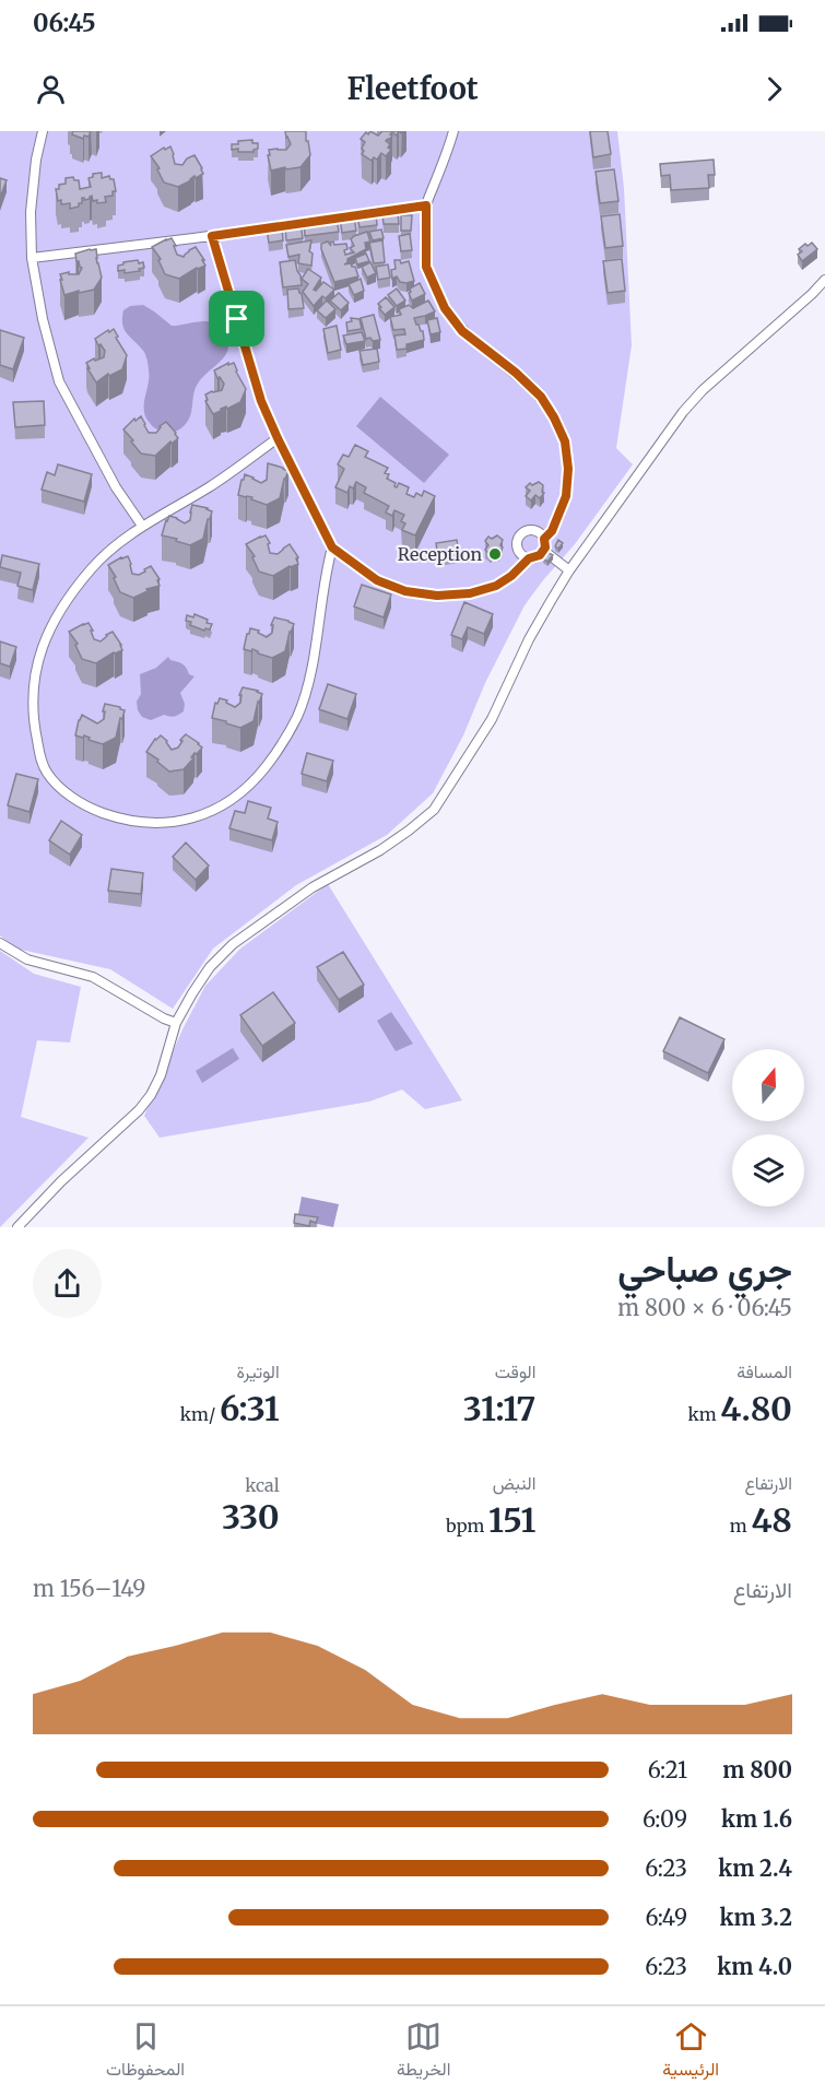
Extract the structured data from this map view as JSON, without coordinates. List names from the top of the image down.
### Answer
{
  "places": ["Reception"],
  "north": "top",
  "page": {
    "status": "06:45",
    "header": "Fleetfoot",
    "heading": ["جري صباحي", "06:45 · 6 × 800 m"],
    "stats": [
      ["المسافة", "4.80 km"],
      ["الوقت", "31:17"],
      ["الوتيرة", "6:31 /km"],
      ["الارتفاع", "48 m"],
      ["النبض", "151 bpm"],
      ["kcal", "330"]
    ],
    "chart": ["الارتفاع", "149–156 m"],
    "list": [
      {
        "name": "800 m",
        "note": "6:21"
      },
      {
        "name": "1.6 km",
        "note": "6:09"
      },
      {
        "name": "2.4 km",
        "note": "6:23"
      },
      {
        "name": "3.2 km",
        "note": "6:49"
      },
      {
        "name": "4.0 km",
        "note": "6:23"
      }
    ],
    "tabs": ["الرئيسية", "الخريطة", "المحفوظات"]
  }
}
